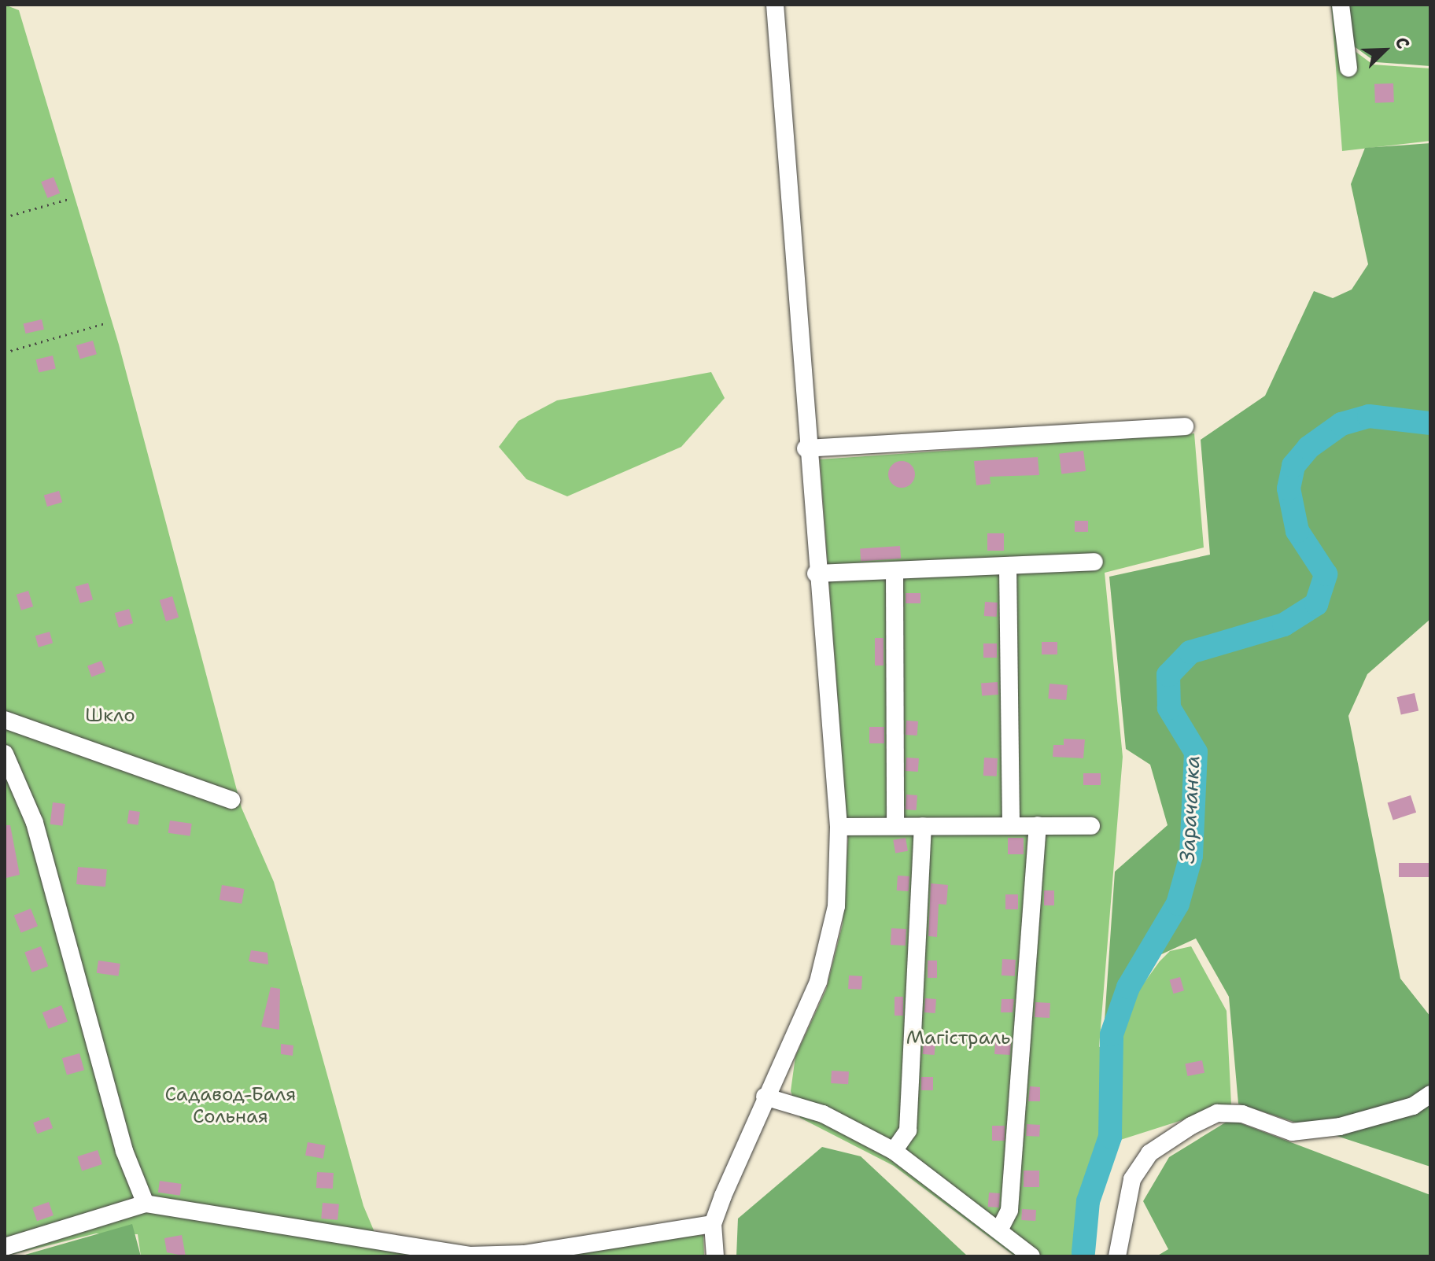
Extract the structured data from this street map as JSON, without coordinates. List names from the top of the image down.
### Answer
{
  "water": ["Зарачанка"],
  "parks": ["Шкло", "Магістраль", "Садавод-Баля Сольная"],
  "north": "top right"
}
